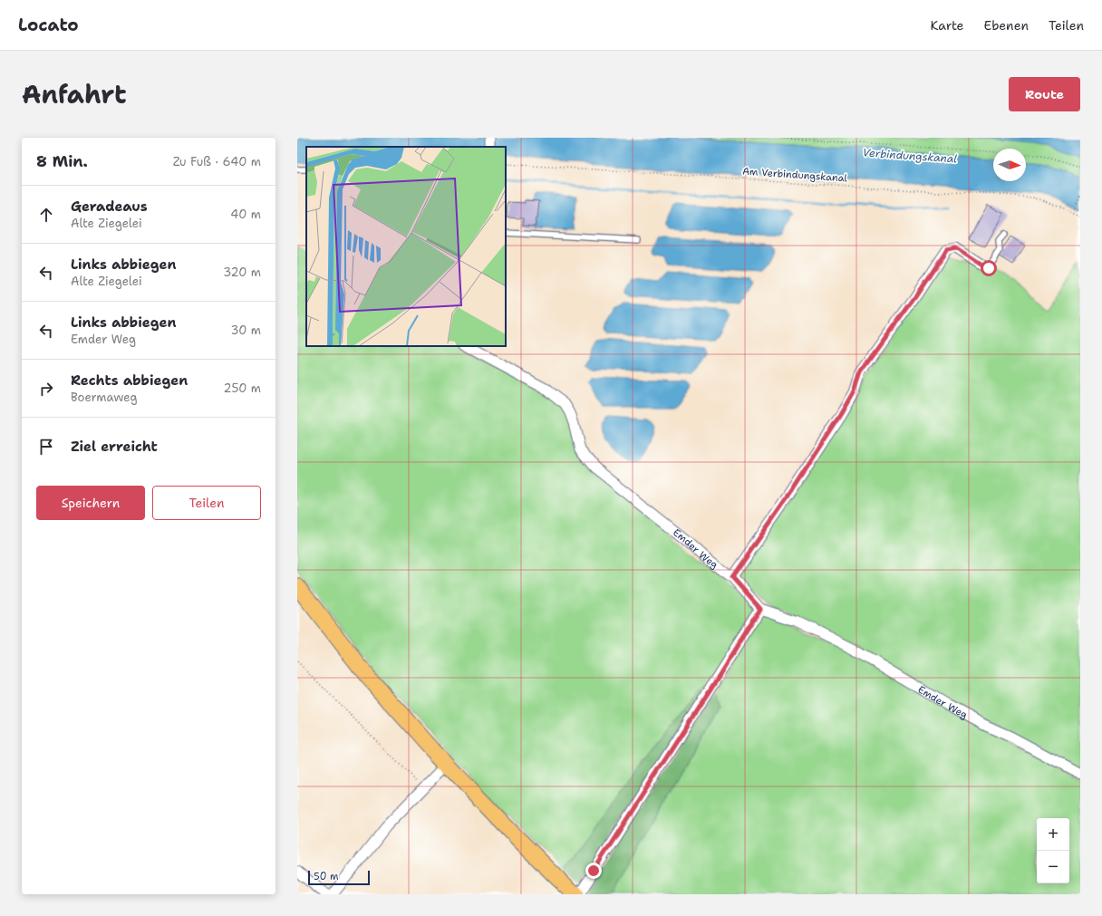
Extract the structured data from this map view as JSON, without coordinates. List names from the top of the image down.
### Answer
{
  "streets": {
    "street": ["Emder Weg"],
    "path": ["Am Verbindungskanal"]
  },
  "water": ["Verbindungskanal"],
  "scale_bar": "50 m",
  "north": "right",
  "page": {
    "header": "Locato",
    "nav": ["Karte", "Ebenen", "Teilen"],
    "title": "Anfahrt",
    "buttons": [
      "Route",
      ["Speichern", "Teilen"]
    ],
    "heading": ["8 Min.", "Zu Fuß · 640 m"],
    "list": [
      ["Geradeaus", "Alte Ziegelei", "40 m"],
      ["Links abbiegen", "Alte Ziegelei", "320 m"],
      ["Links abbiegen", "Emder Weg", "30 m"],
      ["Rechts abbiegen", "Boermaweg", "250 m"],
      "Ziel erreicht"
    ],
    "map_buttons": ["+", "−"],
    "scale": "50 m"
  }
}
